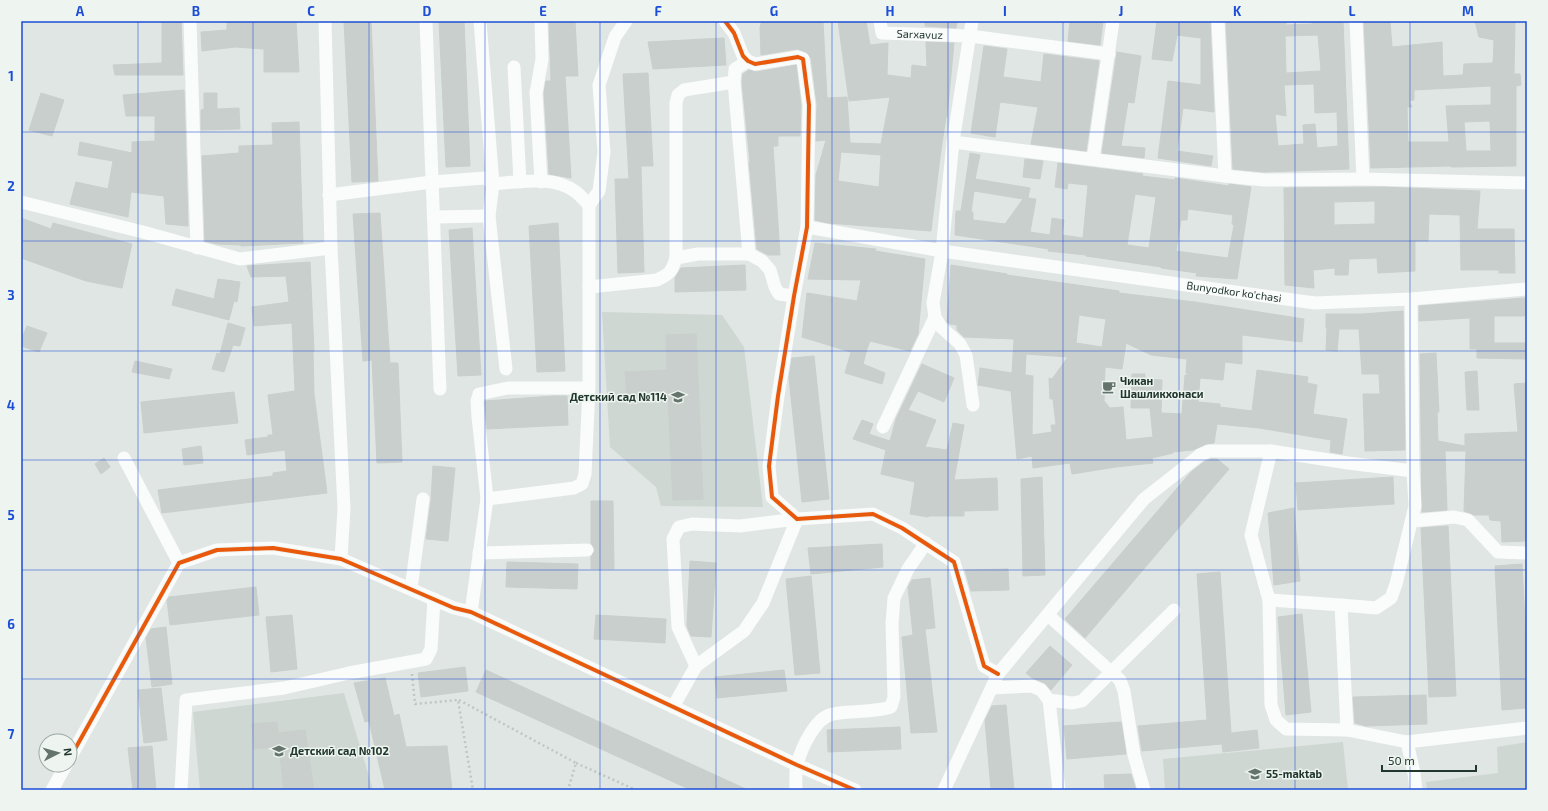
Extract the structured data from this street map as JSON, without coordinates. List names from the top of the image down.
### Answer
{
  "streets": {
    "street": ["Sarxavuz", "Bunyodkor ko'chasi"]
  },
  "places": {
    "cafe": ["Чикан Шашликхонаси"],
    "school or university": ["Детский сад №114", "Детский сад №102", "55-maktab"]
  },
  "scale_bar": "50 m",
  "north": "right",
  "grid": {
    "columns": [
      "A",
      "B",
      "C",
      "D",
      "E",
      "F",
      "G",
      "H",
      "I",
      "J",
      "K",
      "L",
      "M"
    ],
    "rows": [
      "1",
      "2",
      "3",
      "4",
      "5",
      "6",
      "7"
    ]
  }
}
